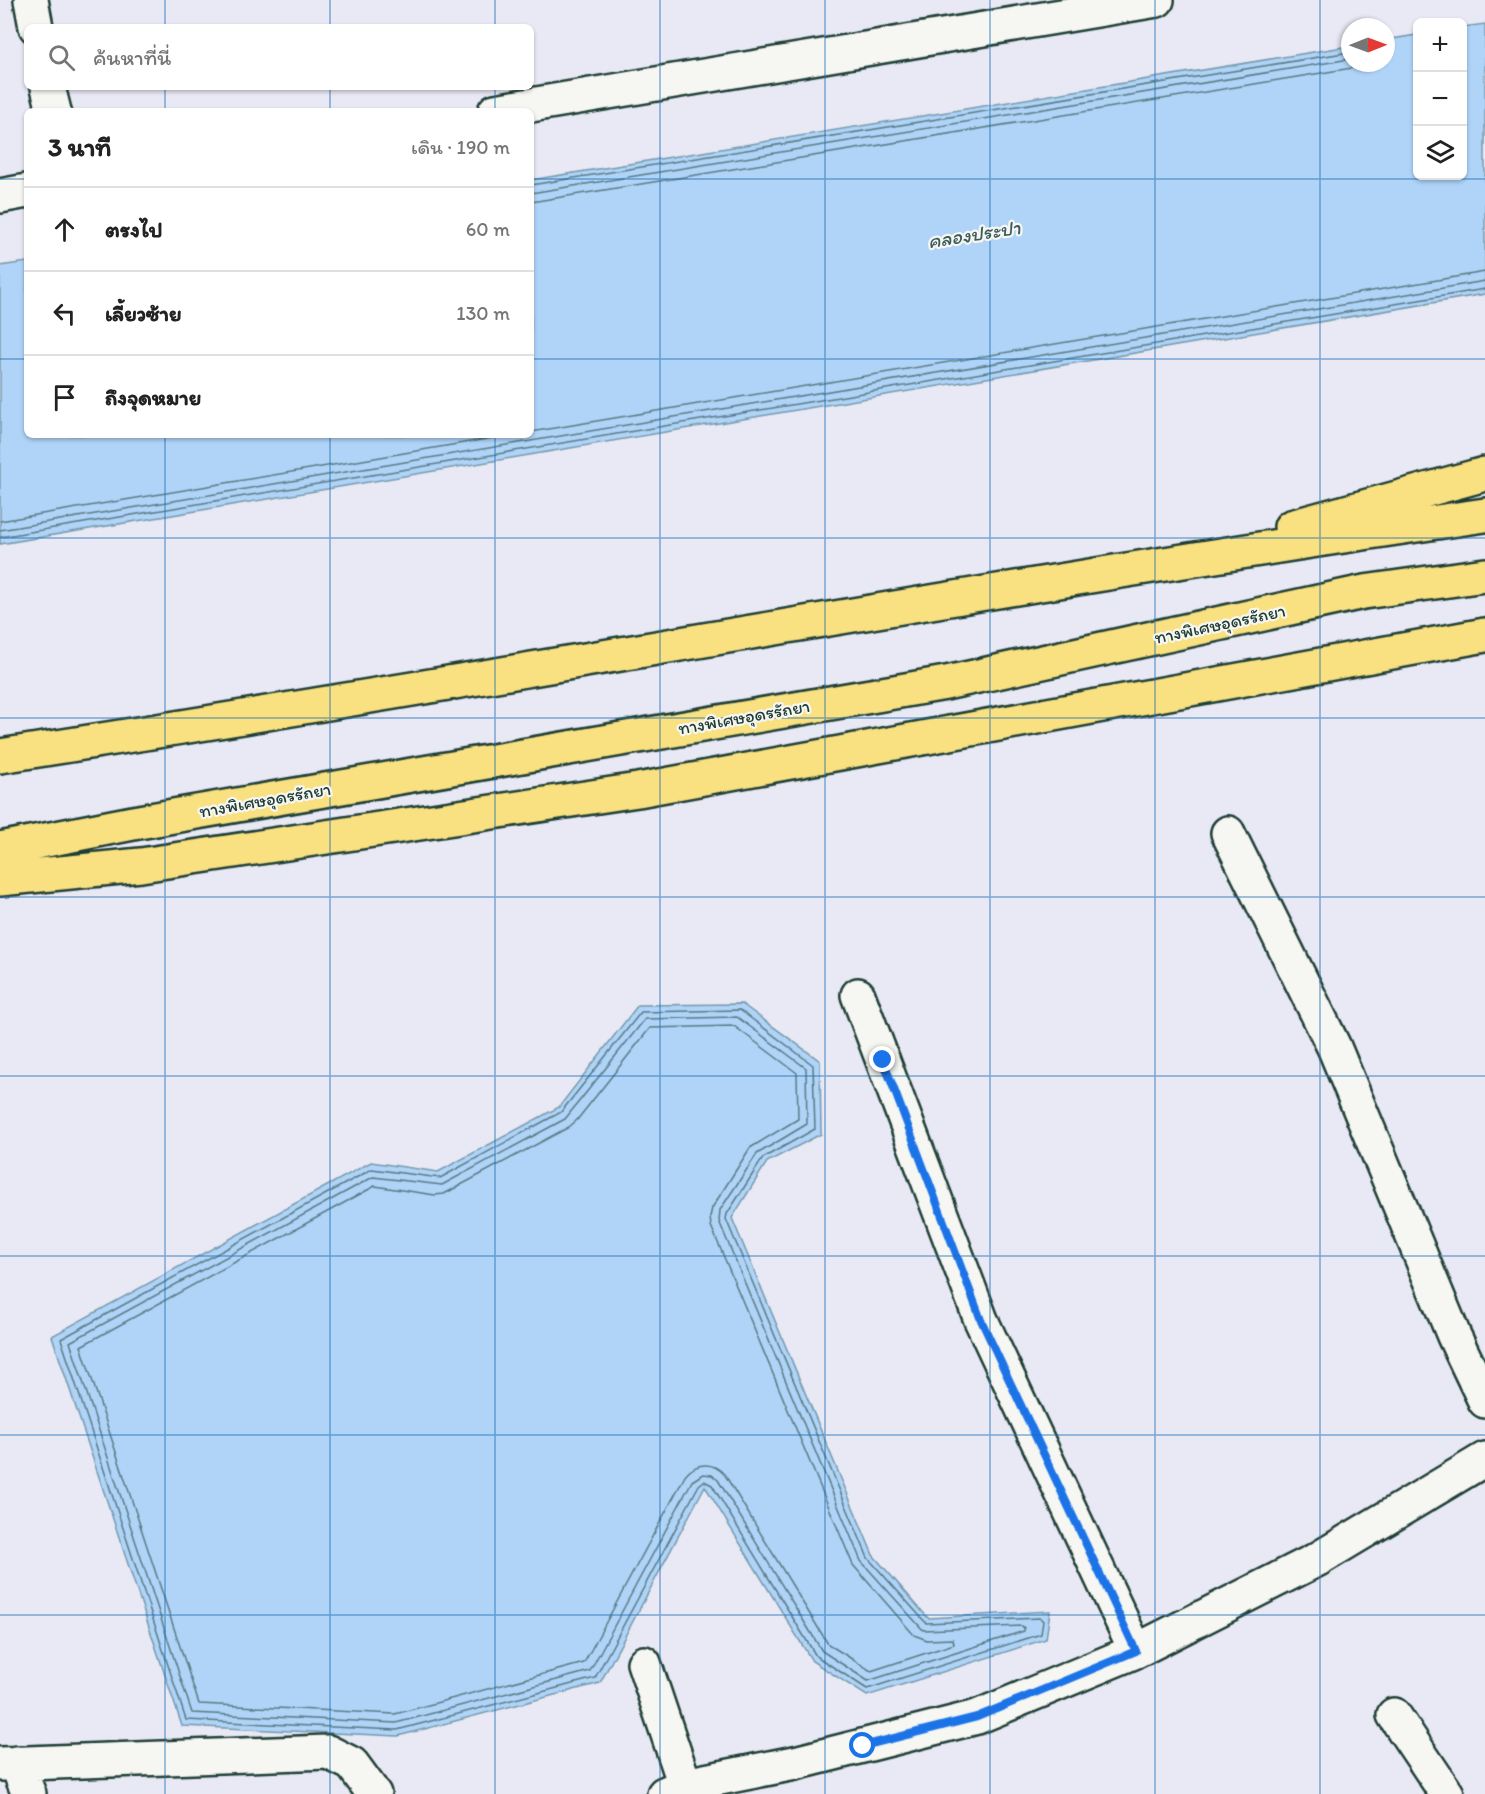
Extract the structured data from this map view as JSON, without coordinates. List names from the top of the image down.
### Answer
{
  "streets": {
    "highway": ["ทางพิเศษอุดรรัถยา"]
  },
  "water": ["คลองประปา"],
  "north": "right",
  "page": {
    "map_buttons": ["+", "−"],
    "search": "ค้นหาที่นี่",
    "heading": ["3 นาที", "เดิน · 190 m"],
    "list": [
      ["ตรงไป", "60 m"],
      ["เลี้ยวซ้าย", "130 m"],
      "ถึงจุดหมาย"
    ]
  }
}
